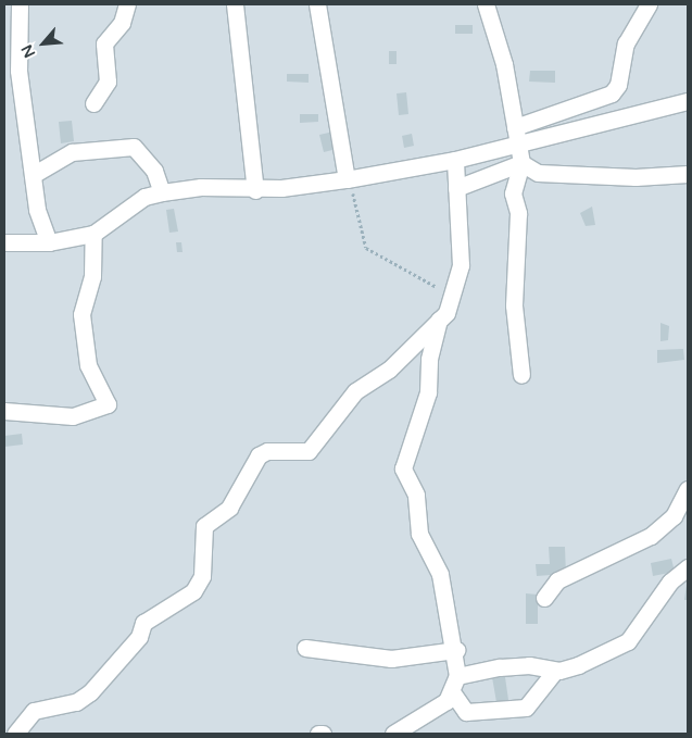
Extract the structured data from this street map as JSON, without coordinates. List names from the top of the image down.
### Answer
{
  "north": "bottom left"
}
